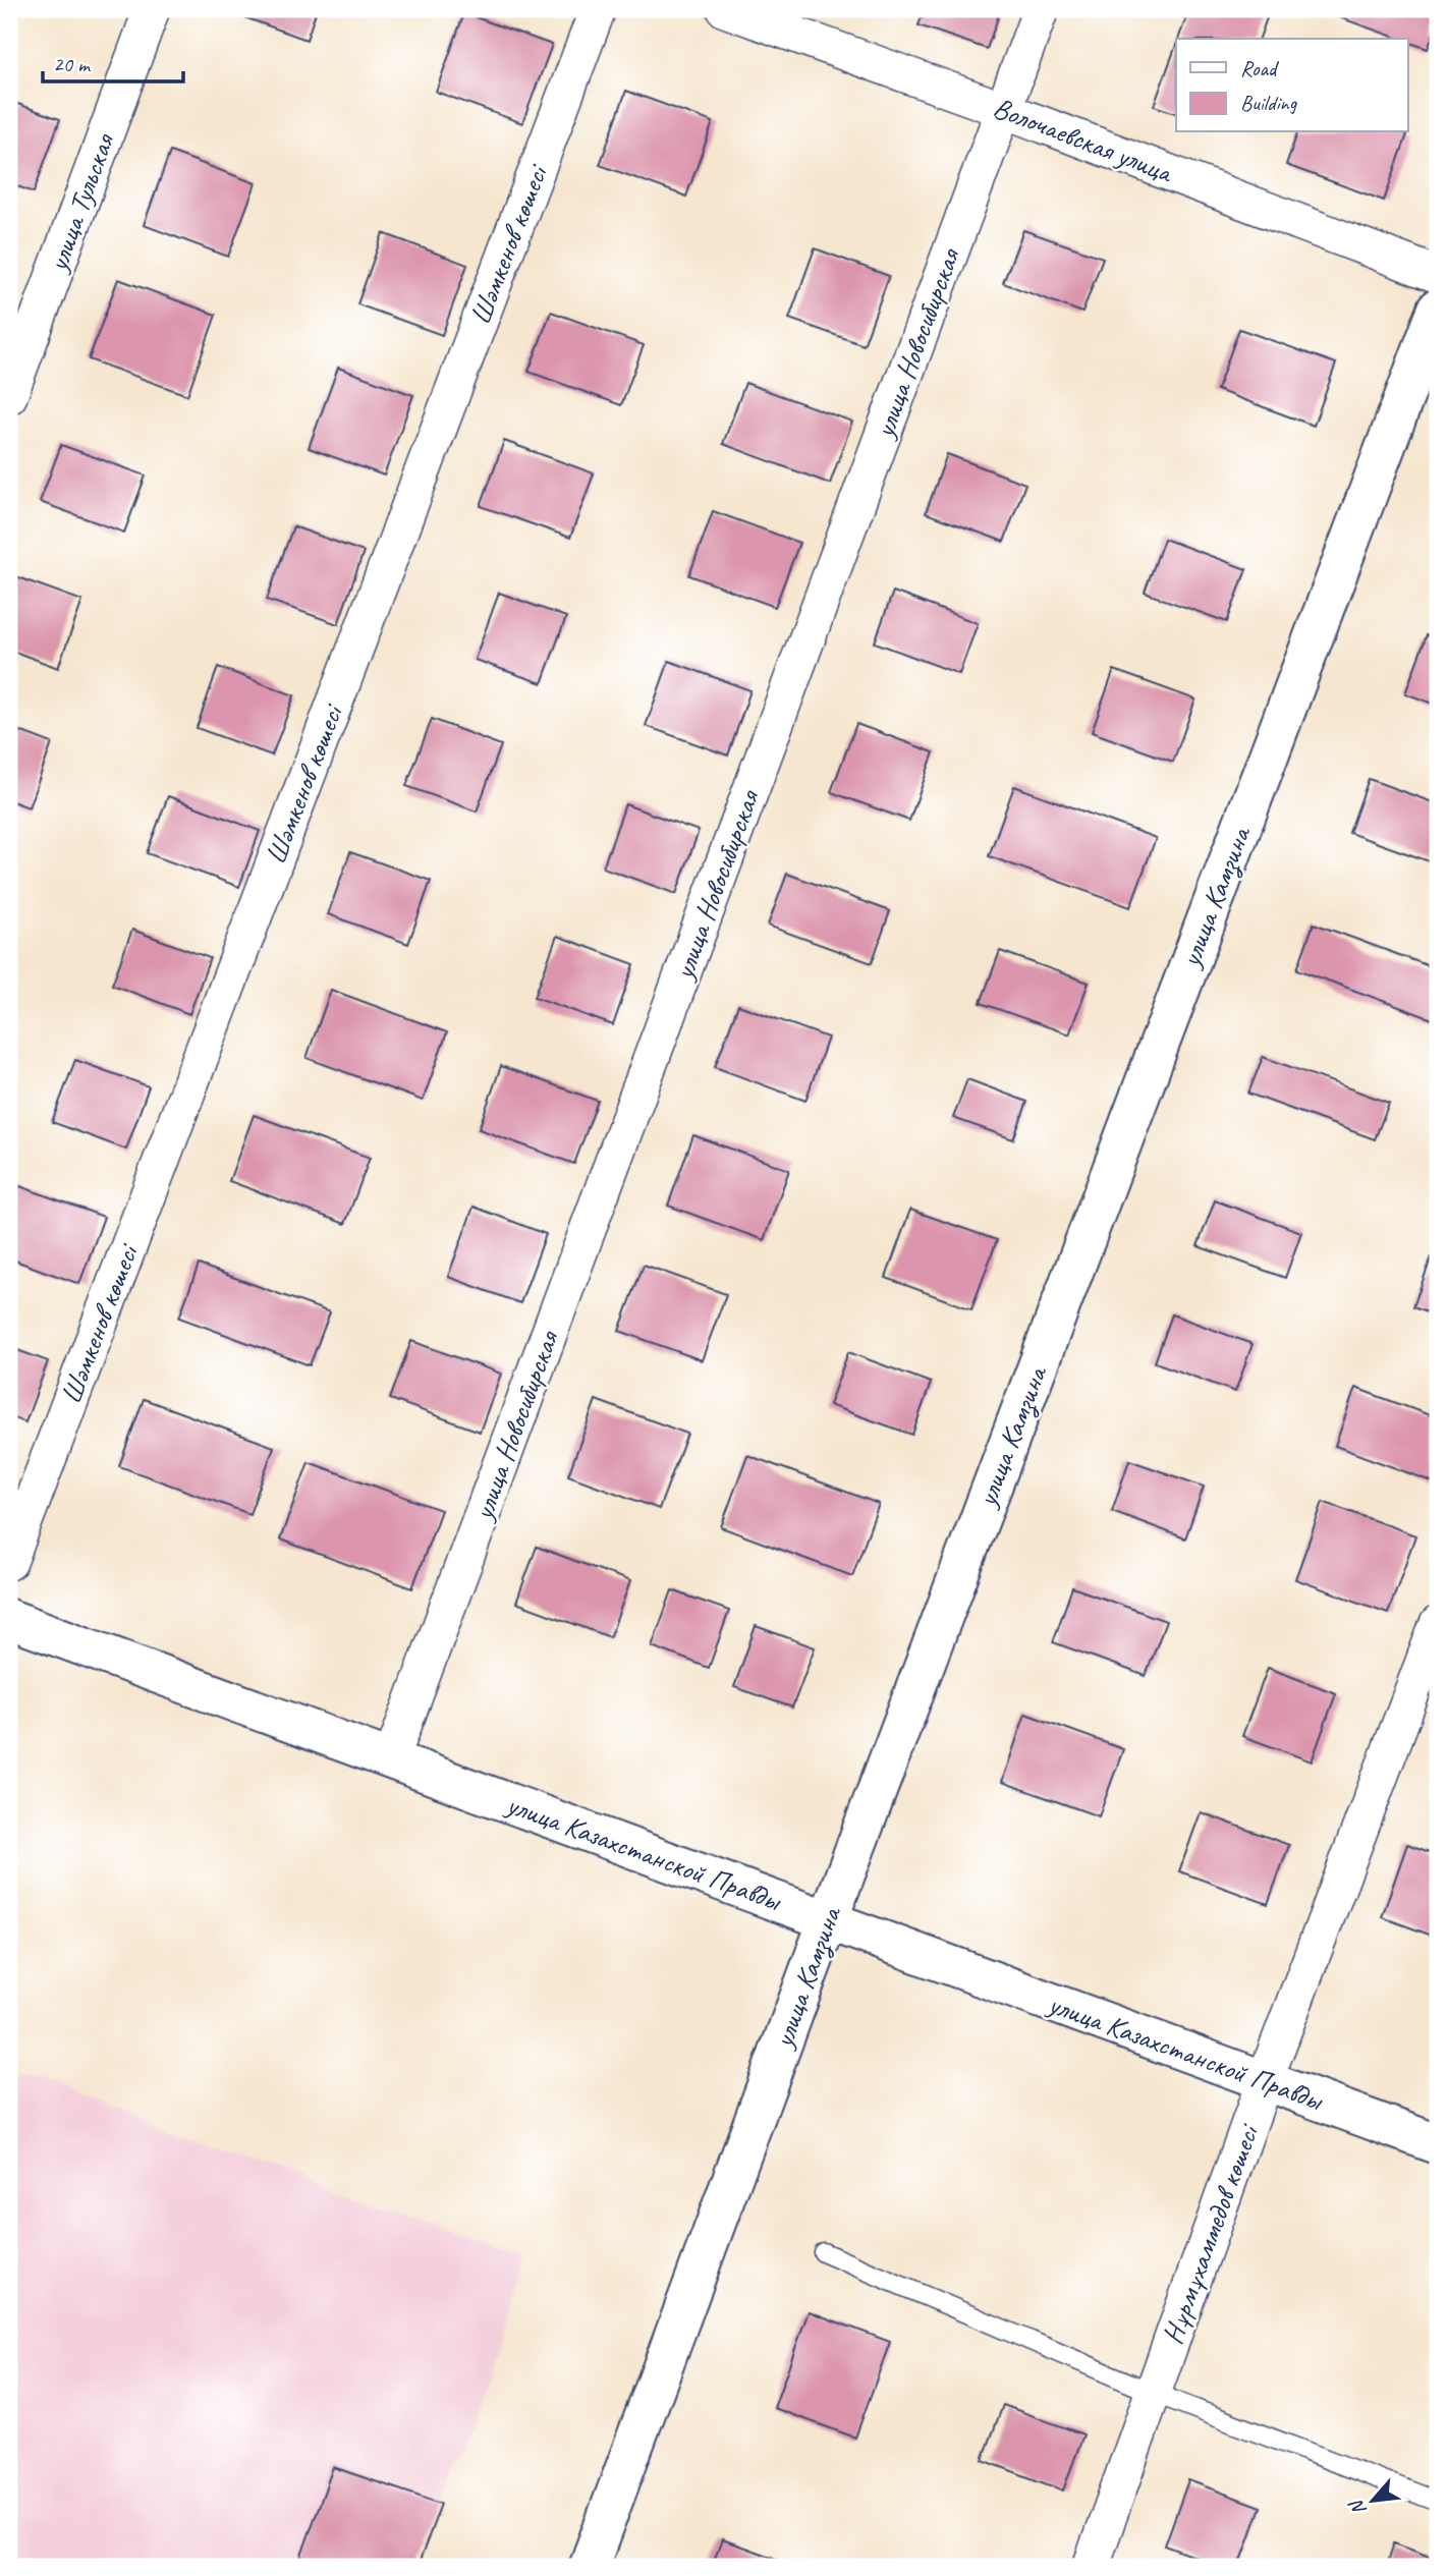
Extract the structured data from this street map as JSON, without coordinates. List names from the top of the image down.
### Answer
{
  "streets": {
    "main road": ["улица Камзина", "улица Казахстанской Правды"],
    "street": [
      "Волочаевская улица",
      "улица Тульская",
      "Шәмкенов көшесі",
      "улица Новосибирская",
      "Нұрмұхаммедов көшесі"
    ]
  },
  "crossings": [
    ["Волочаевская улица", "улица Новосибирская"],
    ["улица Новосибирская", "улица Казахстанской Правды"],
    ["улица Камзина", "улица Казахстанской Правды"],
    ["улица Казахстанской Правды", "Нұрмұхаммедов көшесі"]
  ],
  "legend": ["Road", "Building"],
  "scale_bar": "20 m",
  "north": "bottom left"
}
